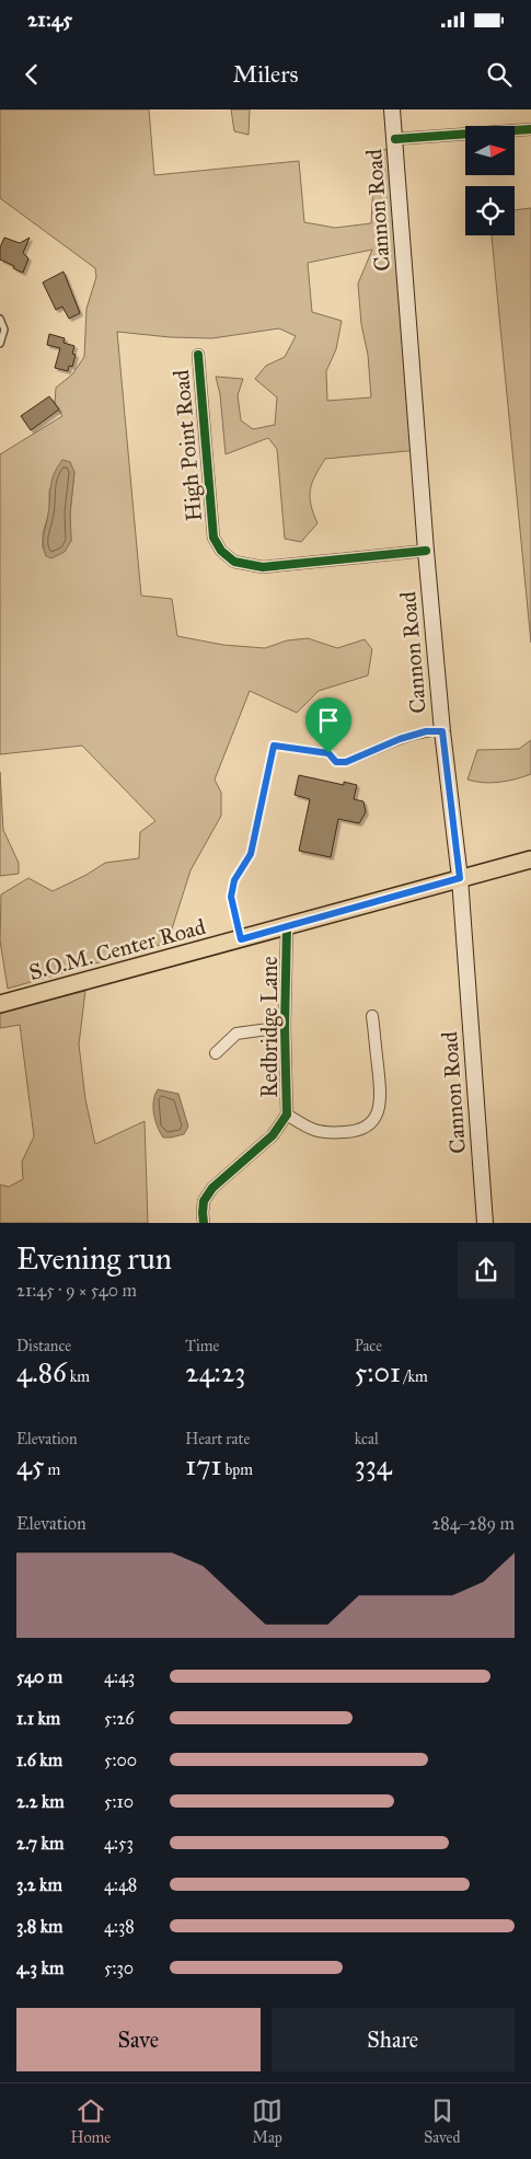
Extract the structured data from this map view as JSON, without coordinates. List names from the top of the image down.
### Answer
{
  "streets": {
    "main road": ["Cannon Road", "S.O.M. Center Road"],
    "street": ["High Point Road", "Redbridge Lane"]
  },
  "crossings": [
    ["Cannon Road", "High Point Road"],
    ["Cannon Road", "S.O.M. Center Road"],
    ["S.O.M. Center Road", "Redbridge Lane"]
  ],
  "north": "right",
  "page": {
    "status": "21:45",
    "header": "Milers",
    "heading": ["Evening run", "21:45 · 9 × 540 m"],
    "stats": [
      ["Distance", "4.86 km"],
      ["Time", "24:23"],
      ["Pace", "5:01 /km"],
      ["Elevation", "45 m"],
      ["Heart rate", "171 bpm"],
      ["kcal", "334"]
    ],
    "chart": ["Elevation", "284–289 m"],
    "list": [
      {
        "name": "540 m",
        "note": "4:43"
      },
      {
        "name": "1.1 km",
        "note": "5:26"
      },
      {
        "name": "1.6 km",
        "note": "5:00"
      },
      {
        "name": "2.2 km",
        "note": "5:10"
      },
      {
        "name": "2.7 km",
        "note": "4:53"
      },
      {
        "name": "3.2 km",
        "note": "4:48"
      },
      {
        "name": "3.8 km",
        "note": "4:38"
      },
      {
        "name": "4.3 km",
        "note": "5:30"
      }
    ],
    "buttons": ["Save", "Share"],
    "tabs": ["Home", "Map", "Saved"]
  }
}
